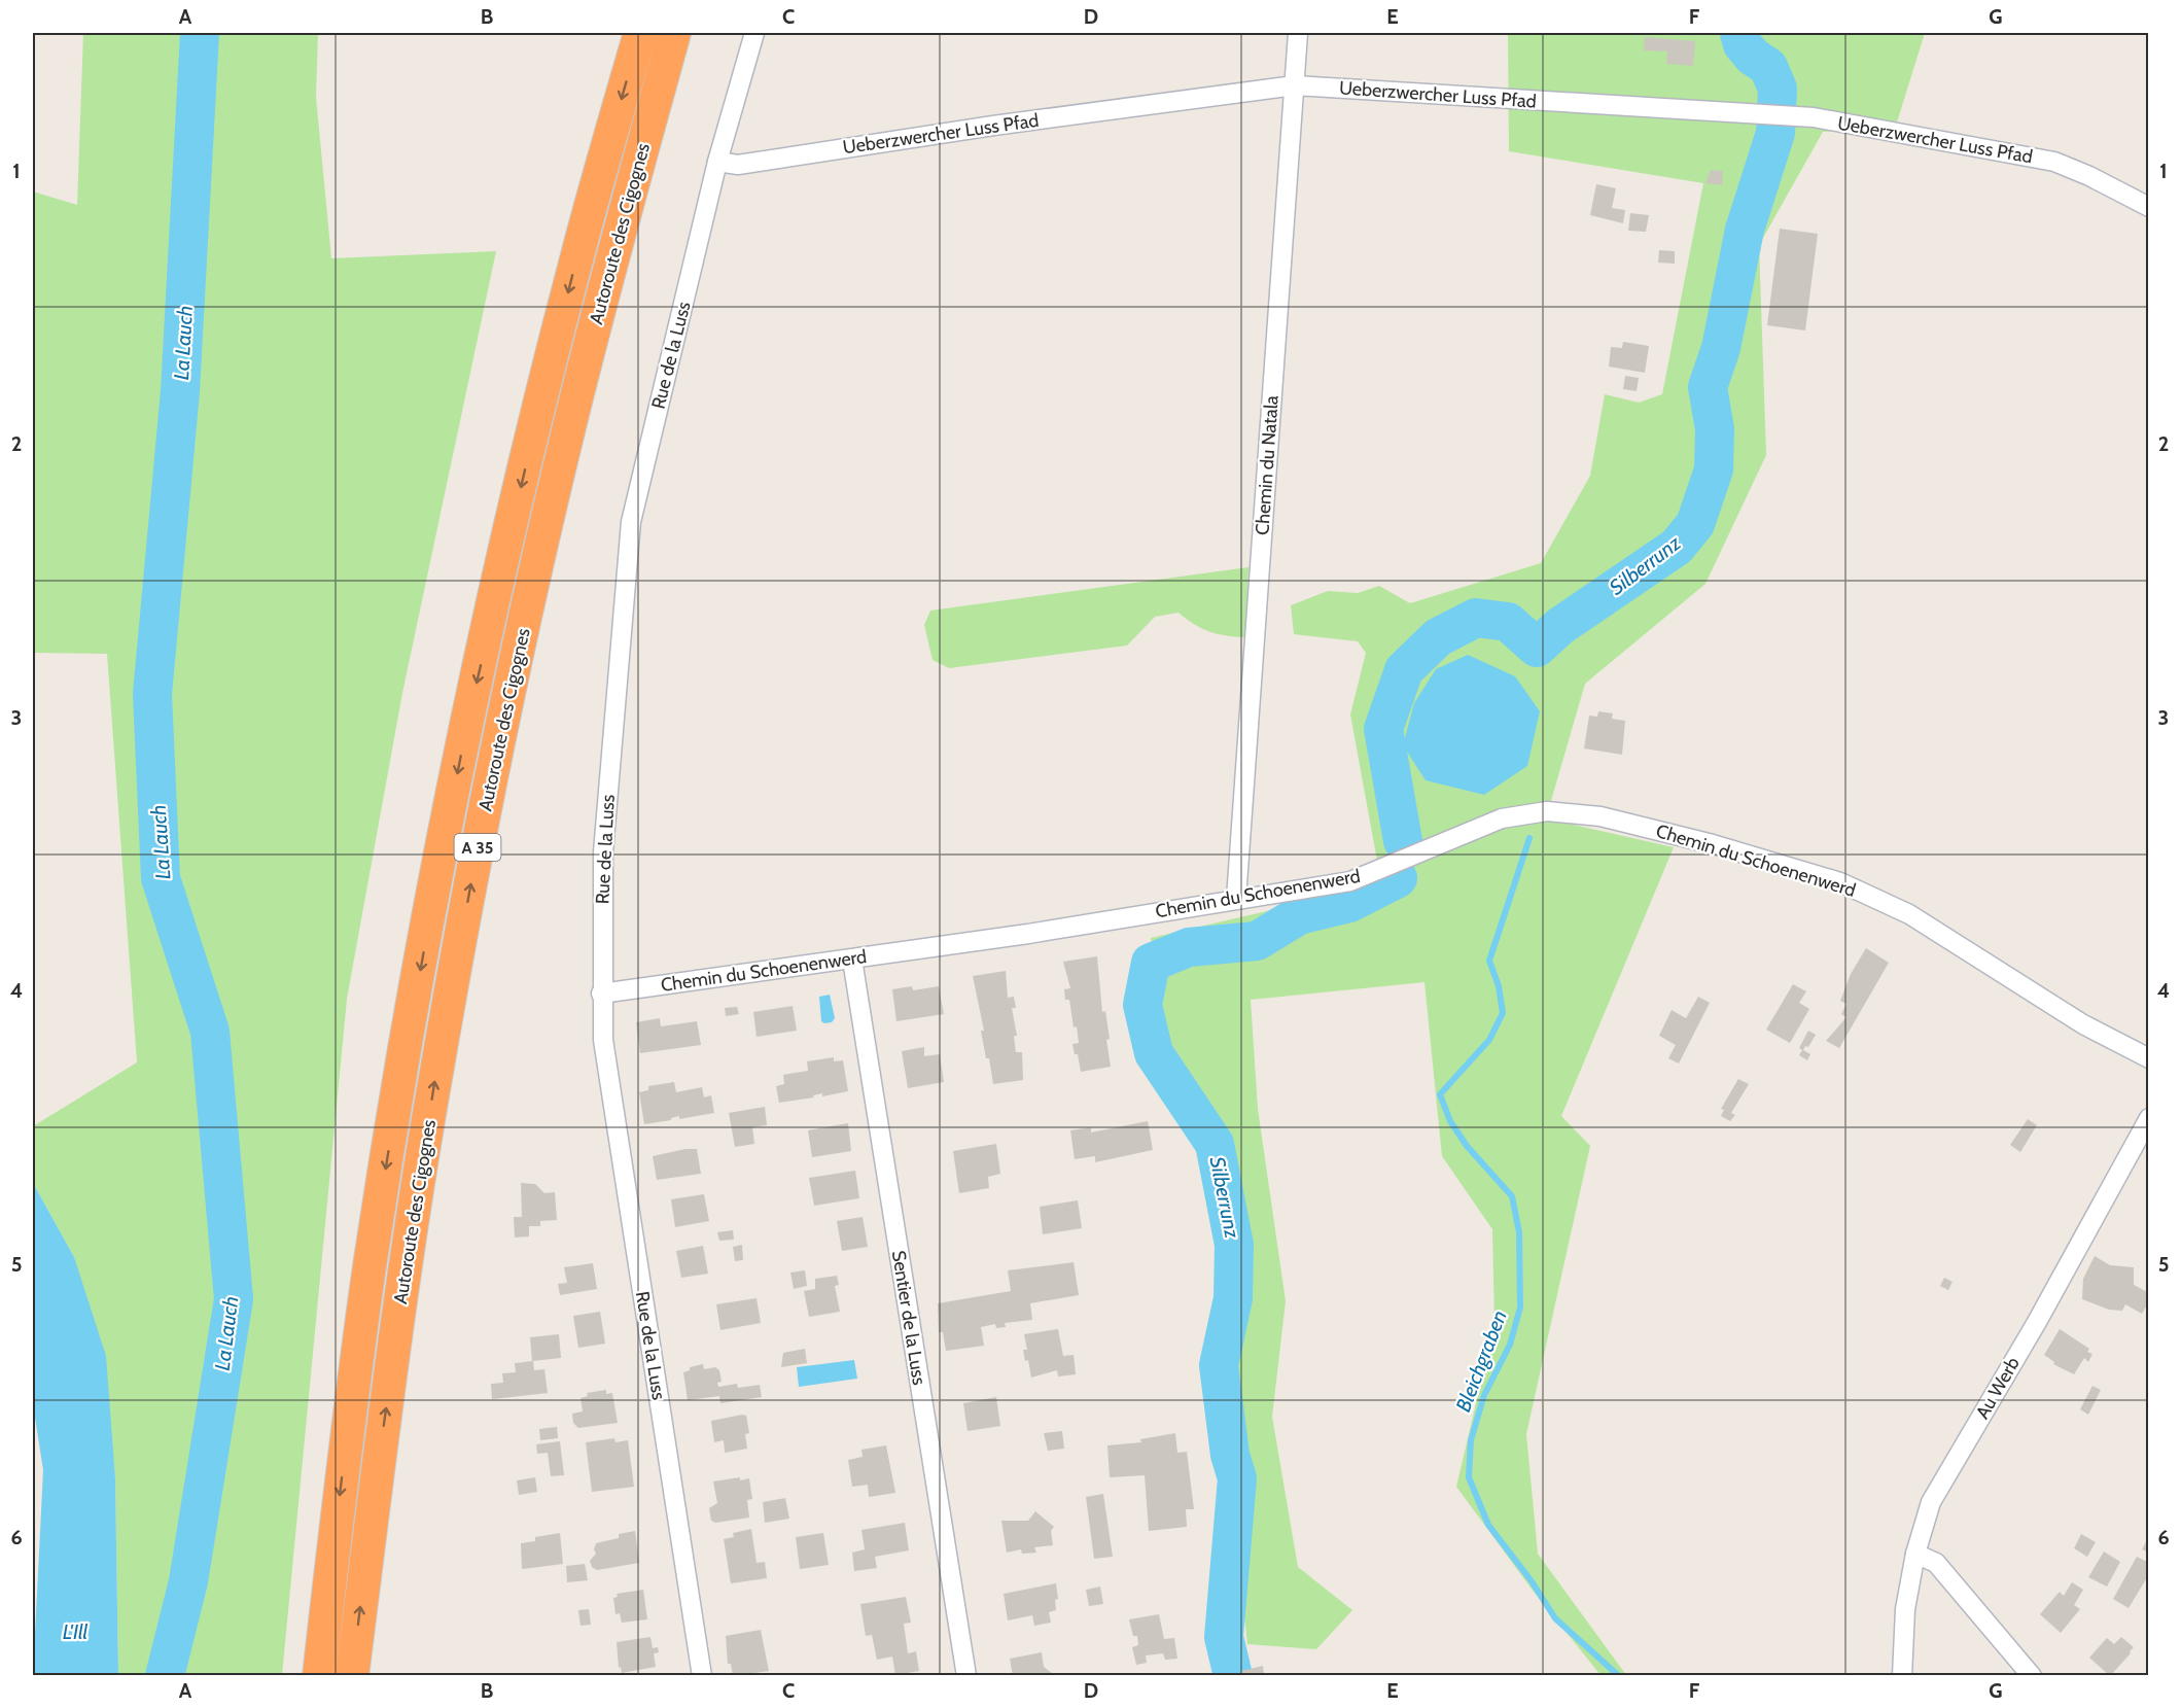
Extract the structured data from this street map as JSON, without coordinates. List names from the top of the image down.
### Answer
{
  "streets": {
    "highway": ["Autoroute des Cigognes", "A 35"],
    "street": [
      "Ueberzwercher Luss Pfad",
      "Rue de la Luss",
      "Chemin du Natala",
      "Chemin du Schoenenwerd",
      "Sentier de la Luss",
      "Au Werb"
    ]
  },
  "crossings": [
    ["Ueberzwercher Luss Pfad", "Rue de la Luss"],
    ["Ueberzwercher Luss Pfad", "Chemin du Natala"],
    ["Rue de la Luss", "Chemin du Schoenenwerd"],
    ["Chemin du Natala", "Chemin du Schoenenwerd"],
    ["Chemin du Schoenenwerd", "Sentier de la Luss"]
  ],
  "water": [
    "La Lauch",
    "Silberrunz",
    "Bleichgraben",
    "L'Ill"
  ],
  "grid": {
    "columns": [
      "A",
      "B",
      "C",
      "D",
      "E",
      "F",
      "G"
    ],
    "rows": [
      "1",
      "2",
      "3",
      "4",
      "5",
      "6"
    ]
  }
}
